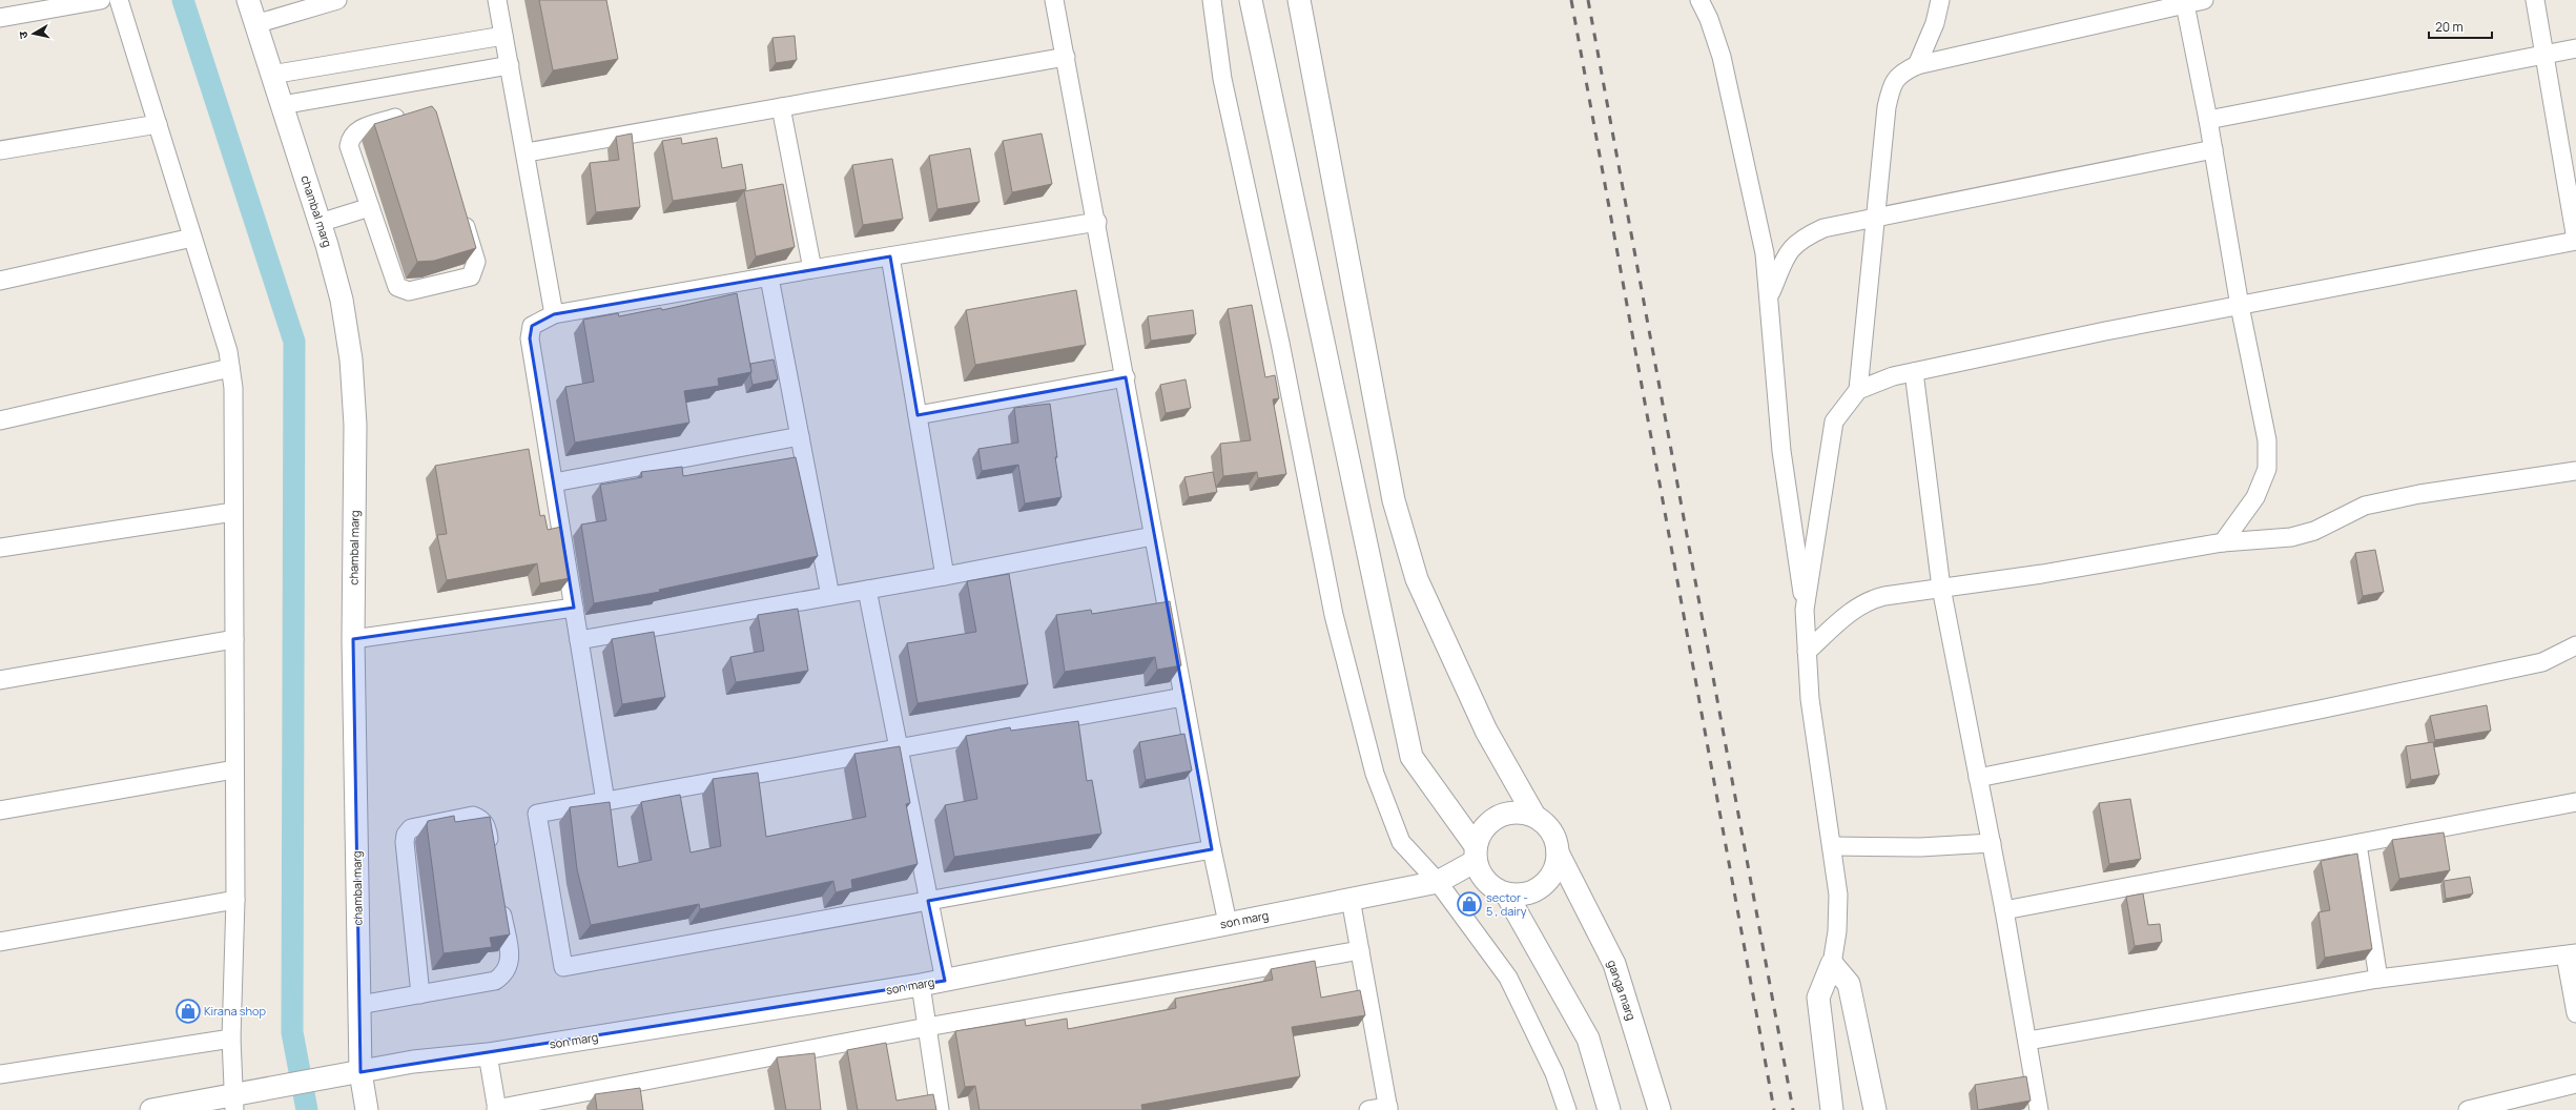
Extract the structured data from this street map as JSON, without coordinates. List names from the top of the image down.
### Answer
{
  "streets": {
    "street": ["chambal marg", "son marg", "ganga marg"]
  },
  "crossings": [
    ["chambal marg", "son marg"],
    ["son marg", "ganga marg"]
  ],
  "places": {
    "shop": ["sector - 5 , dairy", "Kirana shop"]
  },
  "scale_bar": "20 m",
  "north": "left"
}
